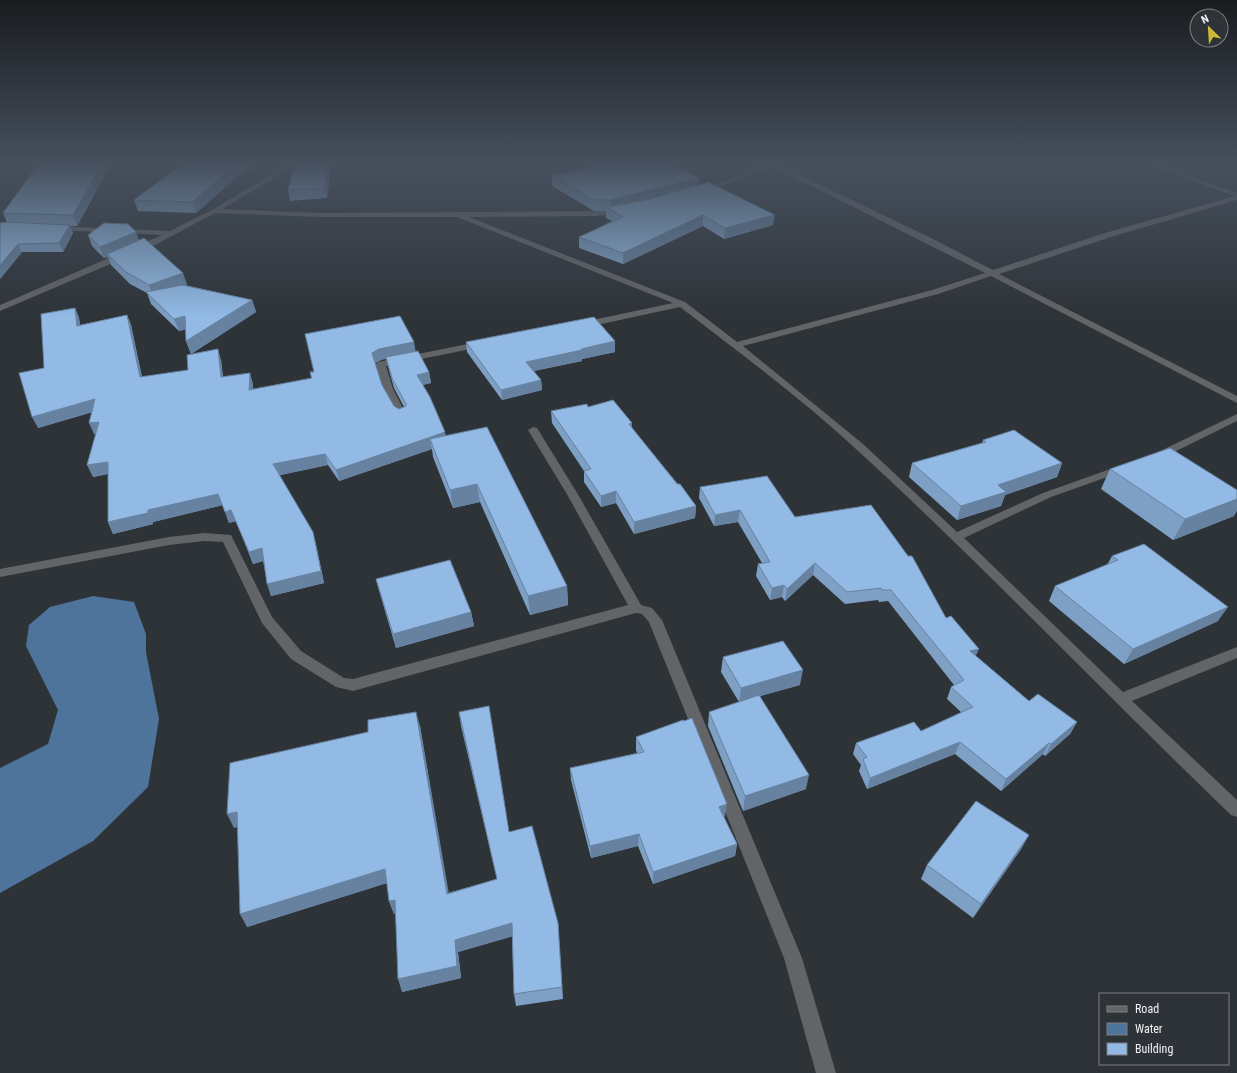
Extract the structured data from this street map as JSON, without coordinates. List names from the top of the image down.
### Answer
{
  "legend": ["Road", "Water", "Building"],
  "north": "top left"
}
